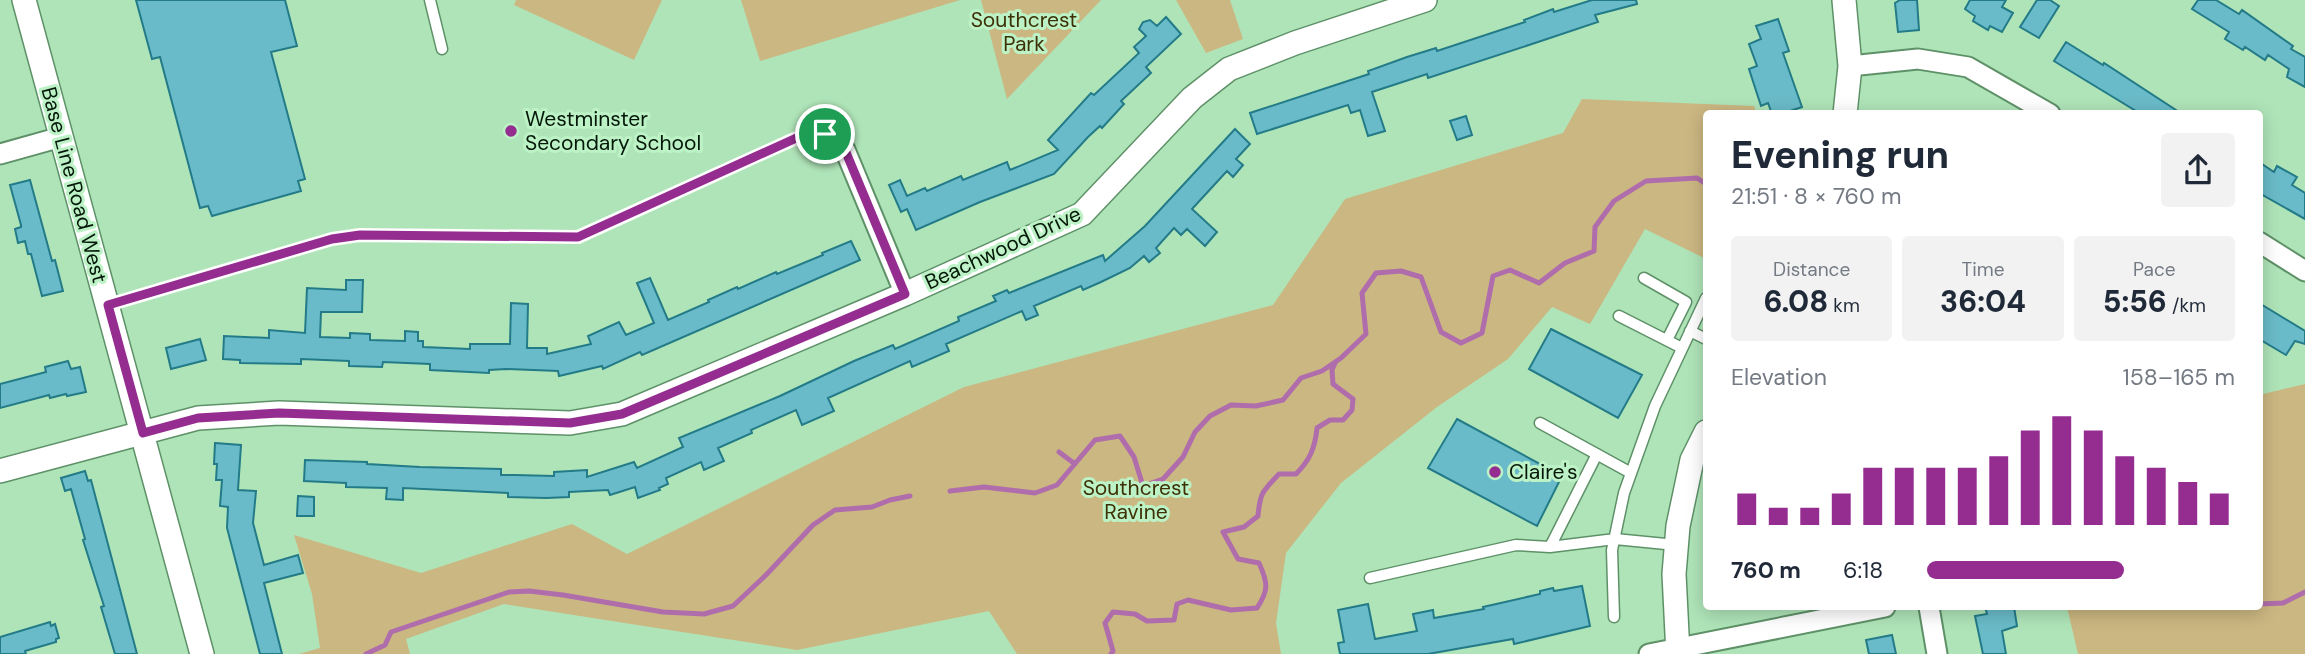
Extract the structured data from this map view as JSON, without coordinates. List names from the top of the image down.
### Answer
{
  "streets": {
    "street": ["Base Line Road West", "Beachwood Drive"]
  },
  "crossings": [
    ["Base Line Road West", "Beachwood Drive"]
  ],
  "parks": ["Southcrest Park", "Southcrest Ravine"],
  "places": ["Westminster Secondary School", "Claire's"],
  "page": {
    "heading": ["Evening run", "21:51 · 8 × 760 m"],
    "stats": [
      ["Distance", "6.08 km"],
      ["Time", "36:04"],
      ["Pace", "5:56 /km"]
    ],
    "chart": ["Elevation", "158–165 m"],
    "list": [
      {
        "name": "760 m",
        "note": "6:18"
      }
    ]
  }
}
